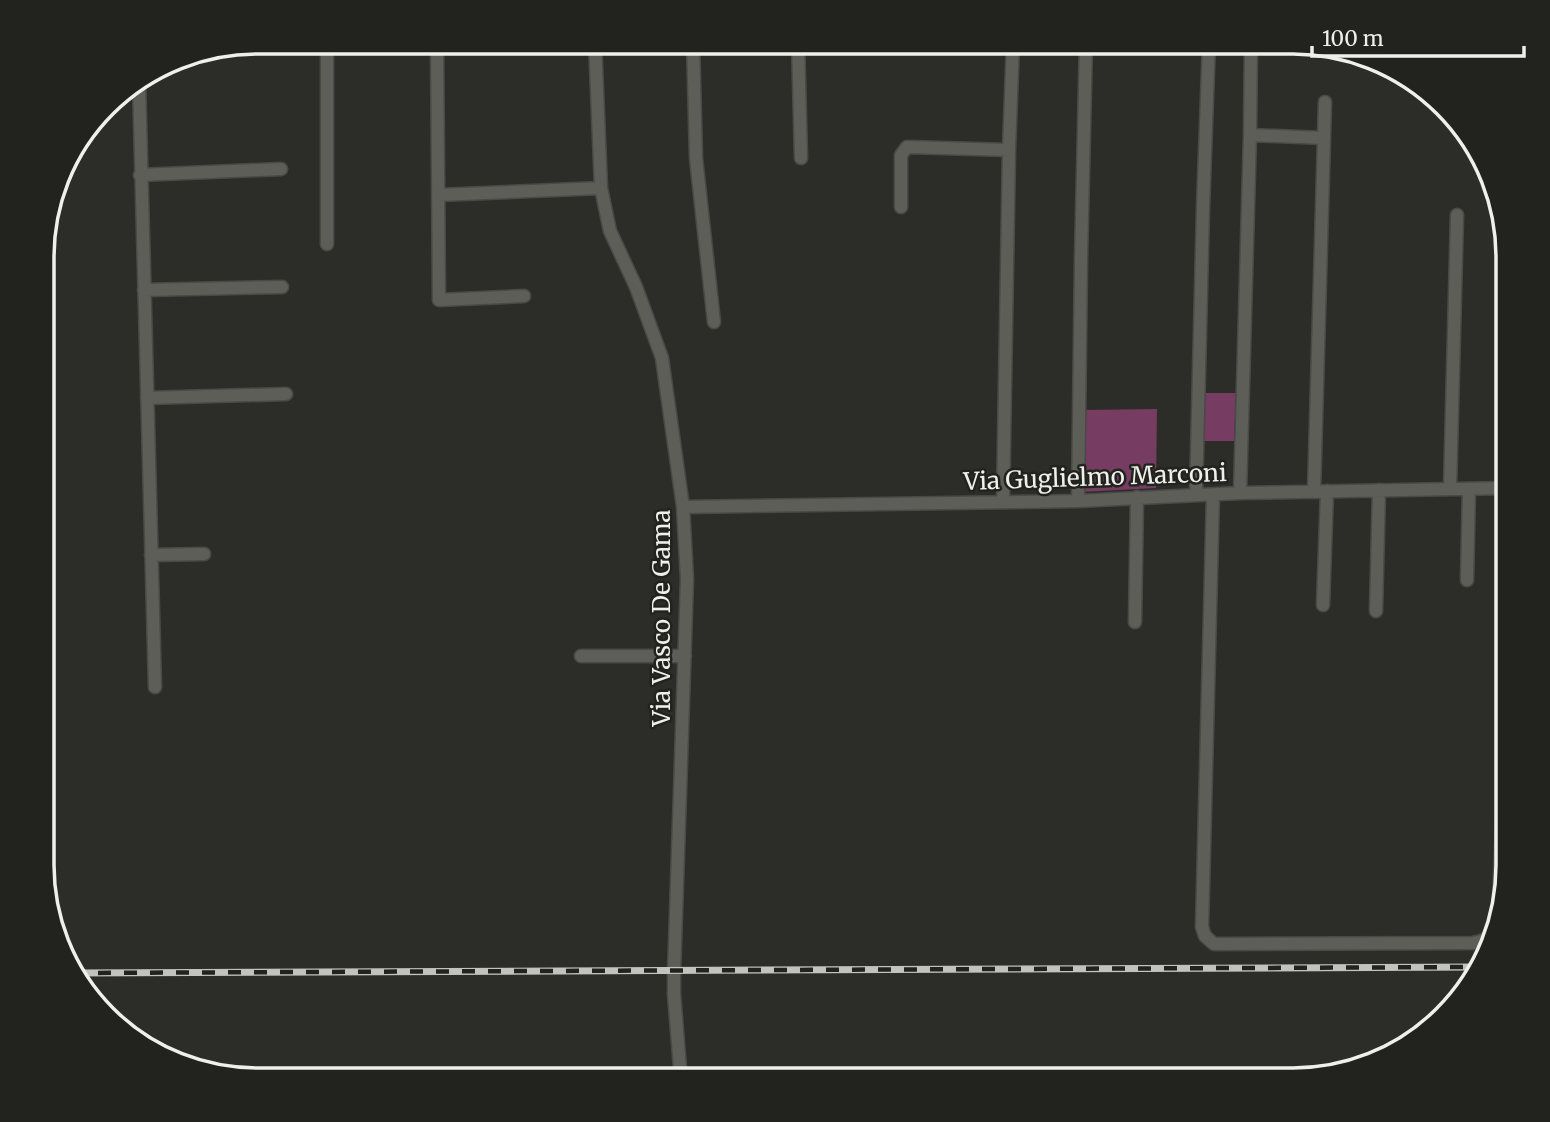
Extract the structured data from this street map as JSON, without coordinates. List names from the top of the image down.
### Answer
{
  "streets": {
    "street": ["Via Guglielmo Marconi", "Via Vasco De Gama"]
  },
  "crossings": [
    ["Via Guglielmo Marconi", "Via Vasco De Gama"]
  ],
  "scale_bar": "100 m"
}
